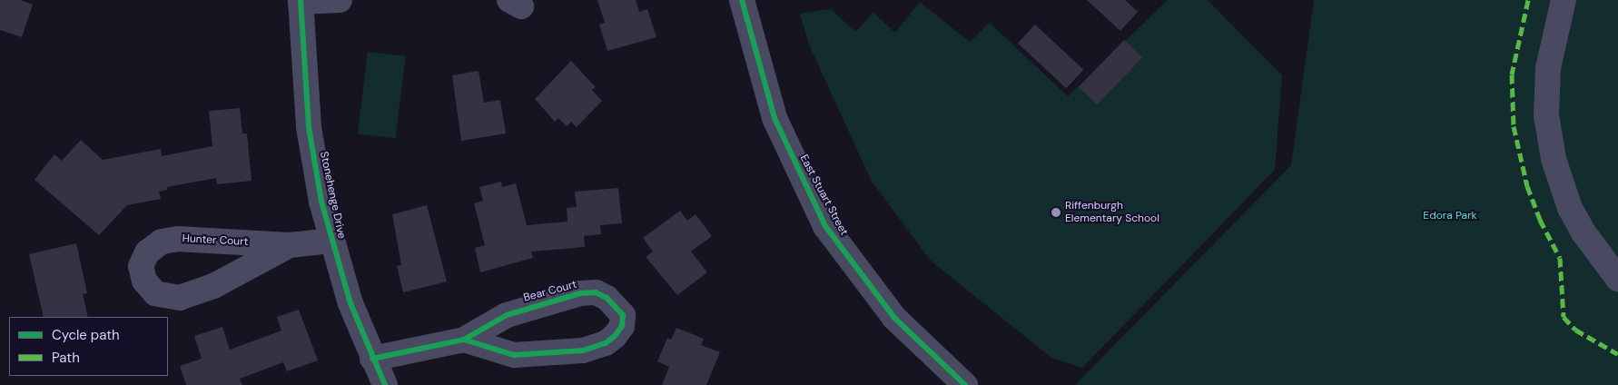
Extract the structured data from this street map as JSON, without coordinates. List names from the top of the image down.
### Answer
{
  "streets": {
    "street": [
      "Stonehenge Drive",
      "East Stuart Street",
      "Hunter Court",
      "Bear Court"
    ]
  },
  "crossings": [
    ["Stonehenge Drive", "Hunter Court"],
    ["Stonehenge Drive", "Bear Court"]
  ],
  "parks": ["Edora Park"],
  "places": ["Riffenburgh Elementary School"],
  "legend": ["Cycle path", "Path"]
}
